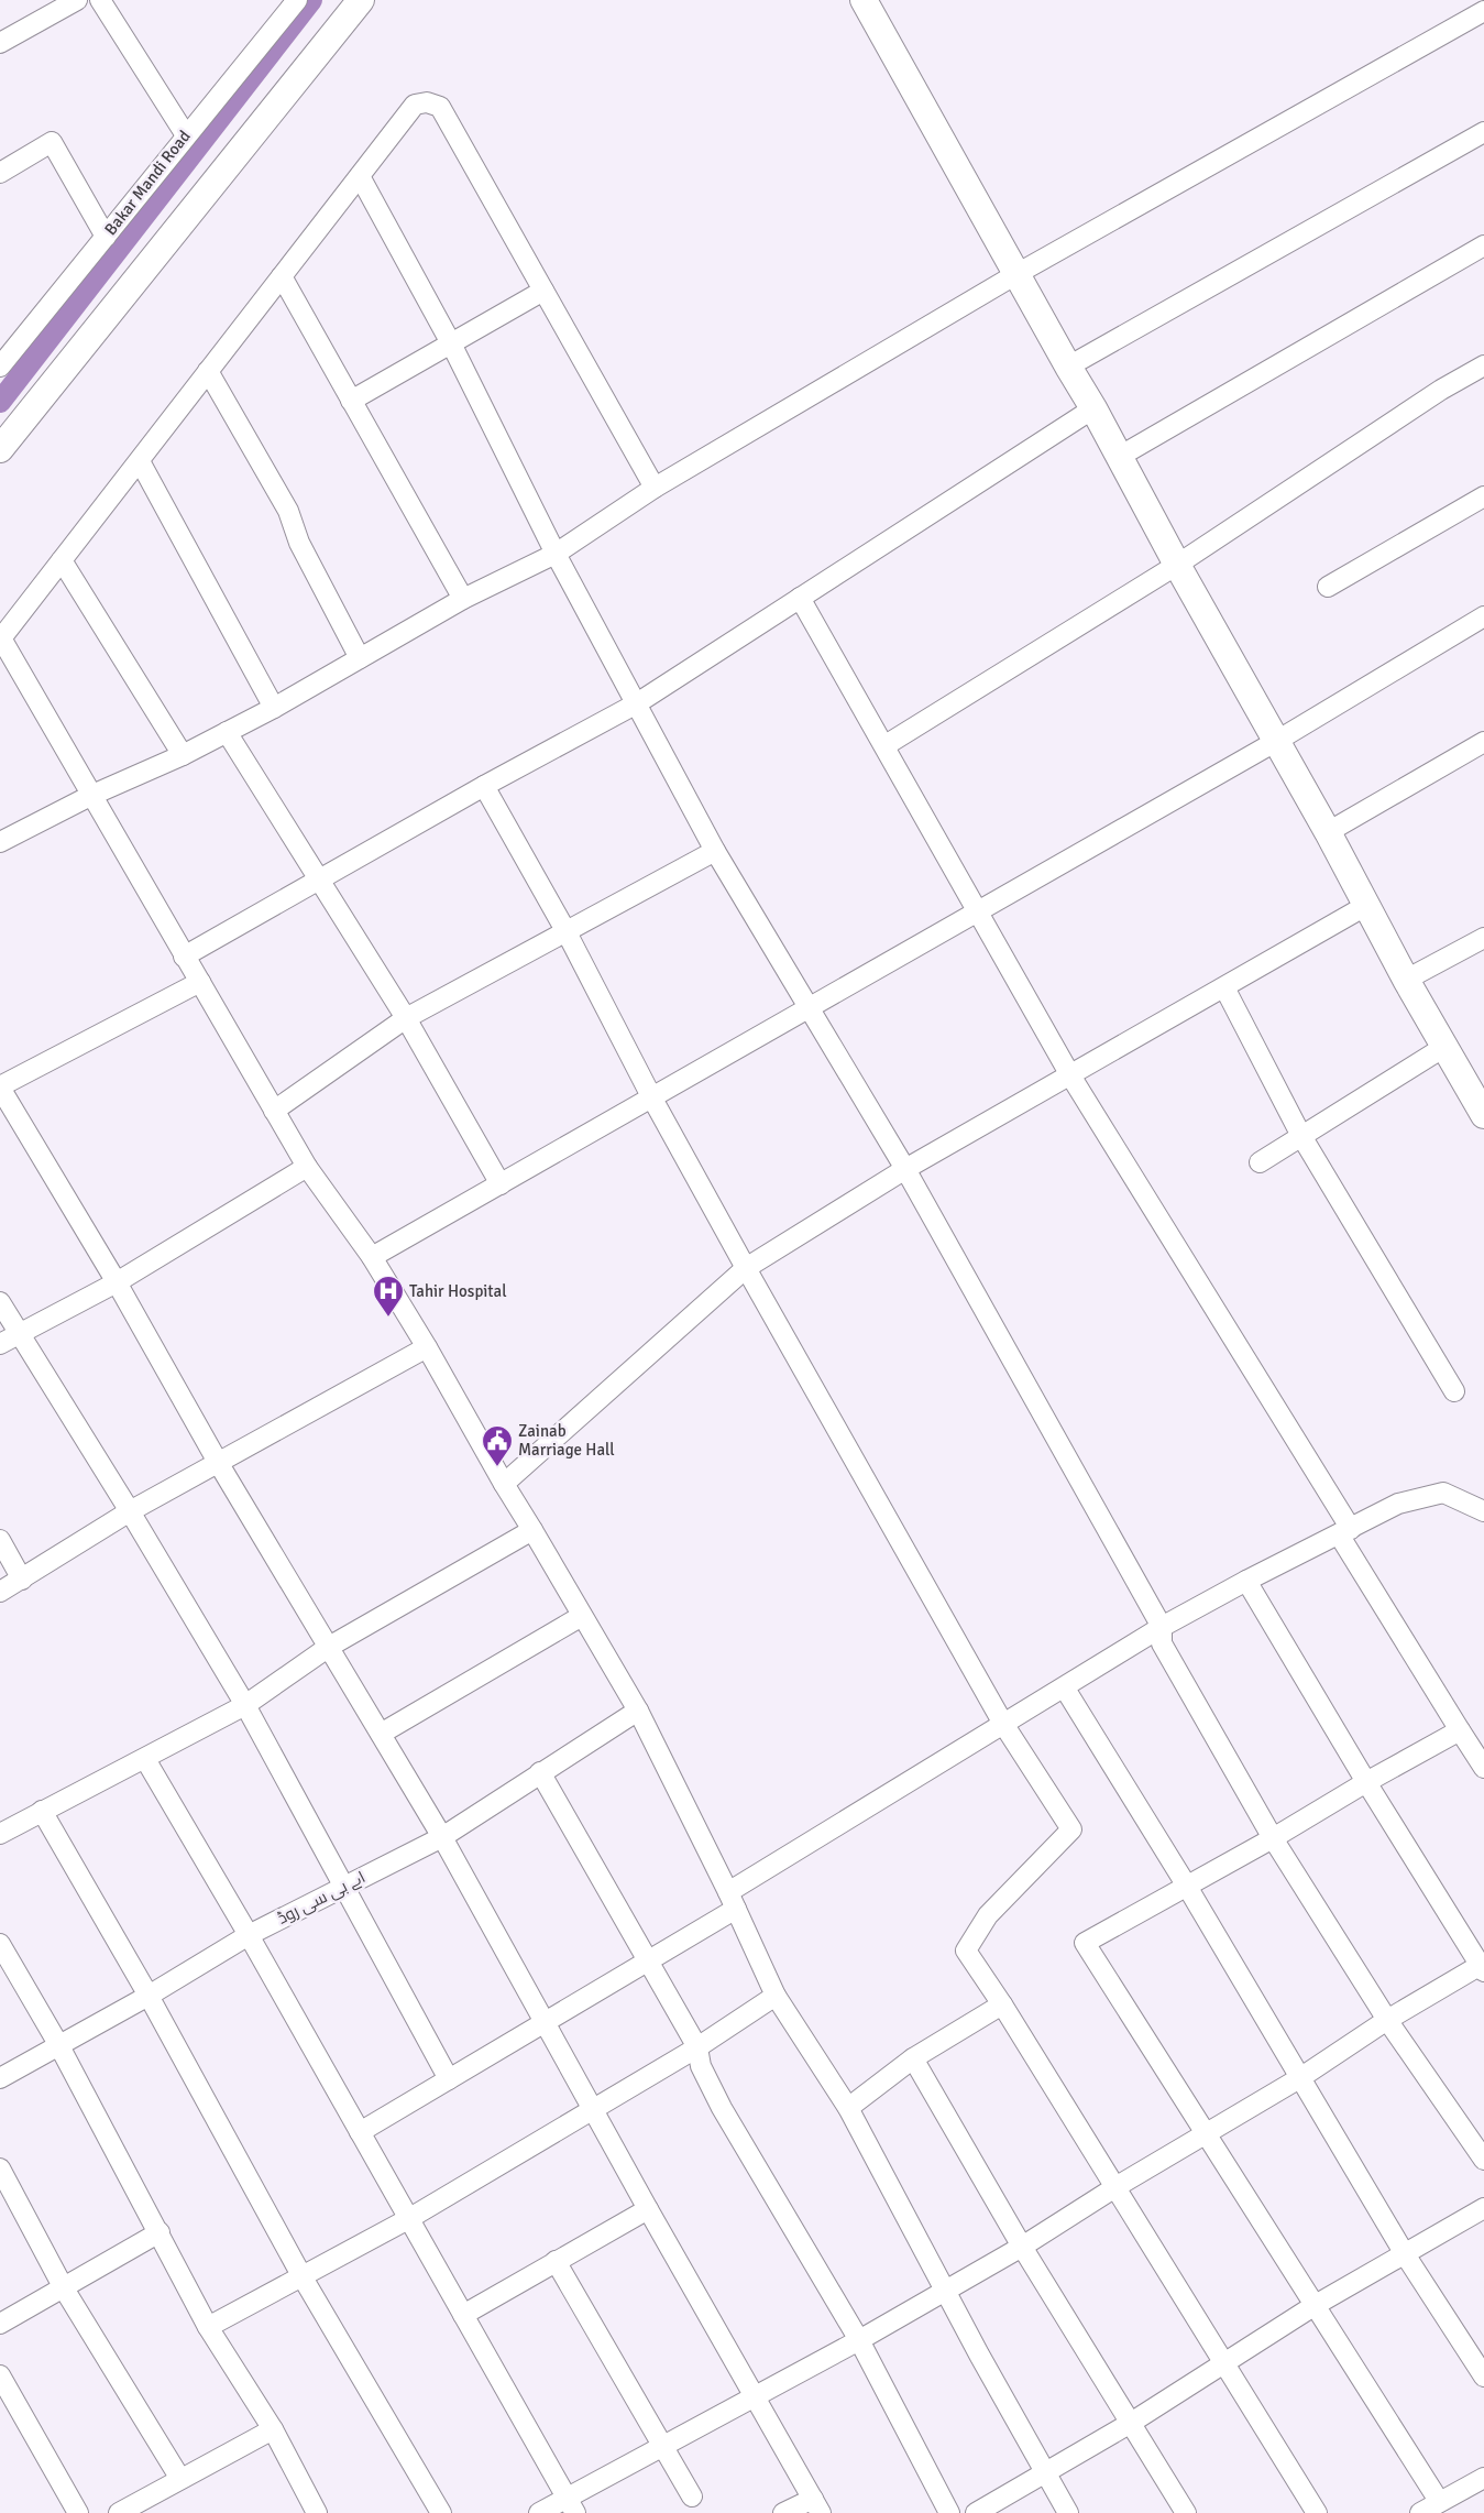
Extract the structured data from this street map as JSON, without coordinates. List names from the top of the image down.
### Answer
{
  "streets": {
    "street": ["Bakar Mandi Road", "اے بی سی روڈ"]
  },
  "places": {
    "hospital": ["Tahir Hospital"],
    "public building": ["Zainab Marriage Hall"]
  }
}
